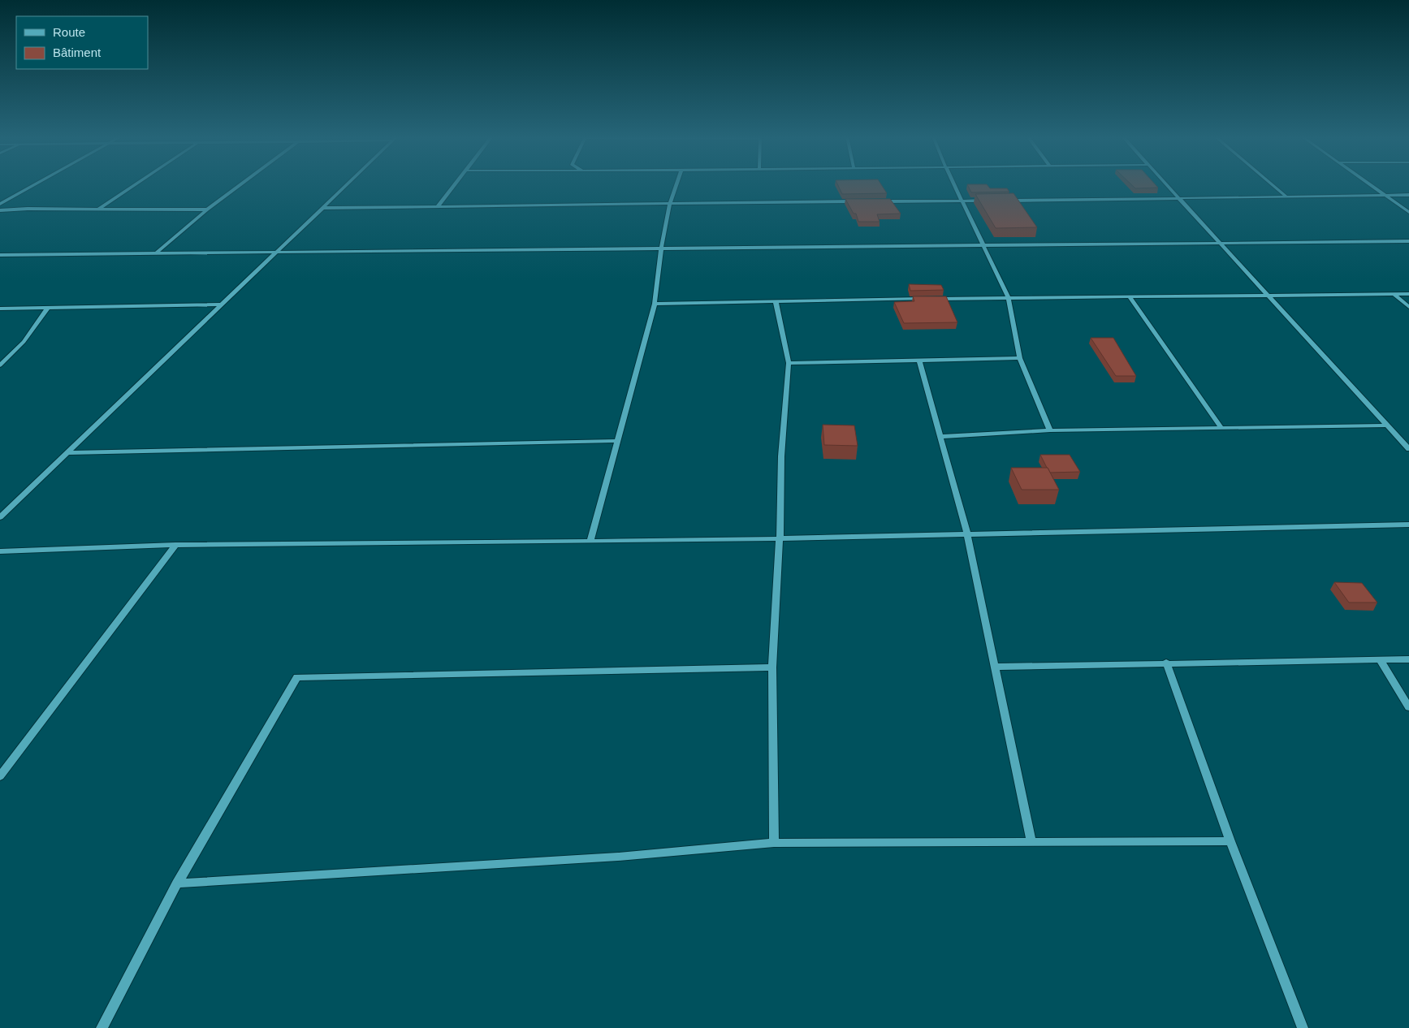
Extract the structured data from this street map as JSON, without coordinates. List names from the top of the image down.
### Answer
{
  "legend": ["Route", "Bâtiment"]
}
